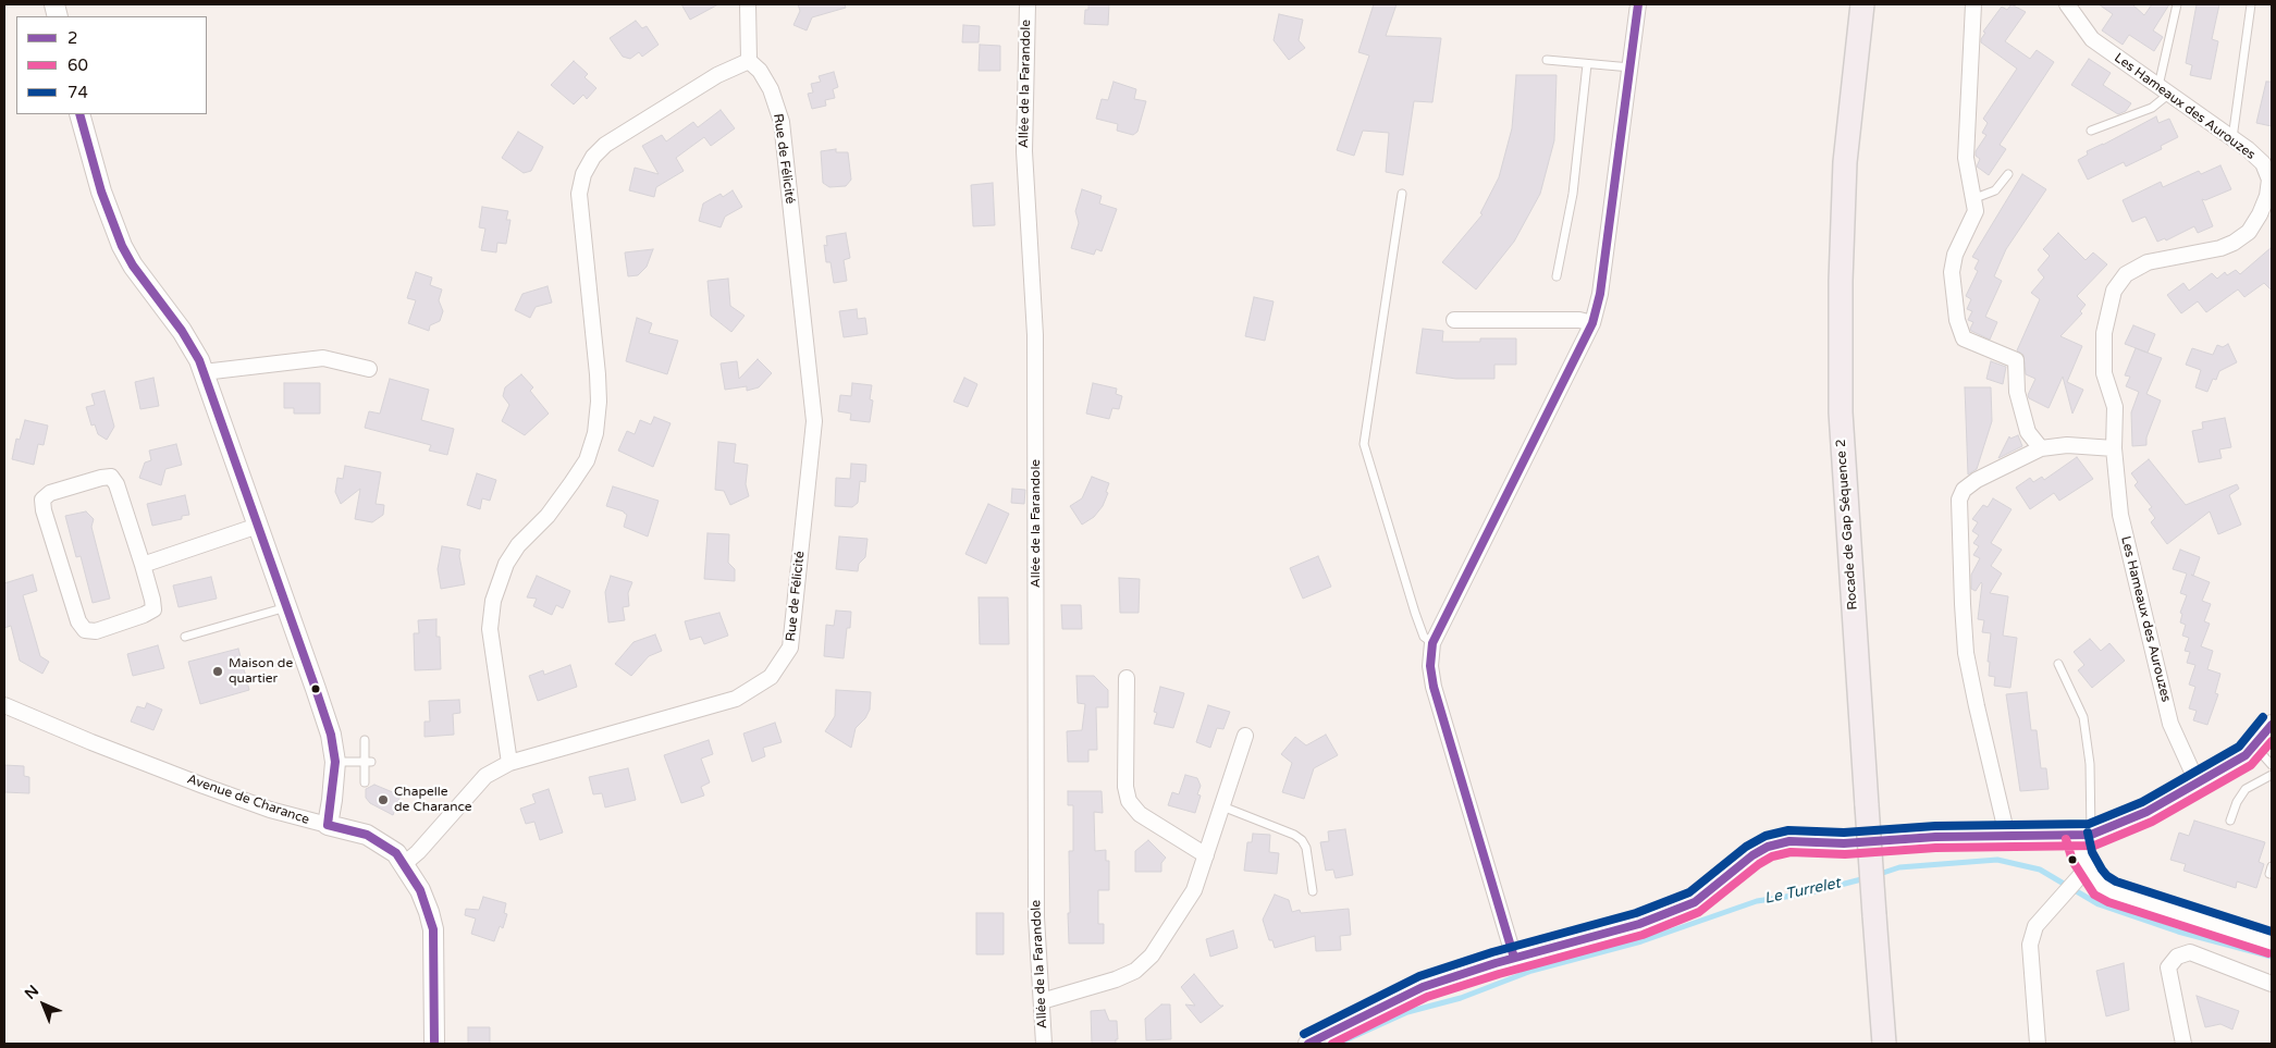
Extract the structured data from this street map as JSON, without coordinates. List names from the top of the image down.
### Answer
{
  "streets": {
    "main road": ["Rocade de Gap Séquence 2"],
    "street": [
      "Allée de la Farandole",
      "Les Hameaux des Aurouzes",
      "Rue de Félicité",
      "Avenue de Charance"
    ]
  },
  "crossings": [
    ["Rue de Félicité", "Avenue de Charance"]
  ],
  "water": ["Le Turrelet"],
  "places": ["Maison de quartier", "Chapelle de Charance"],
  "lines": ["transit line 2", "transit line 74", "transit line 60"],
  "legend": ["2", "60", "74"],
  "north": "top left"
}
